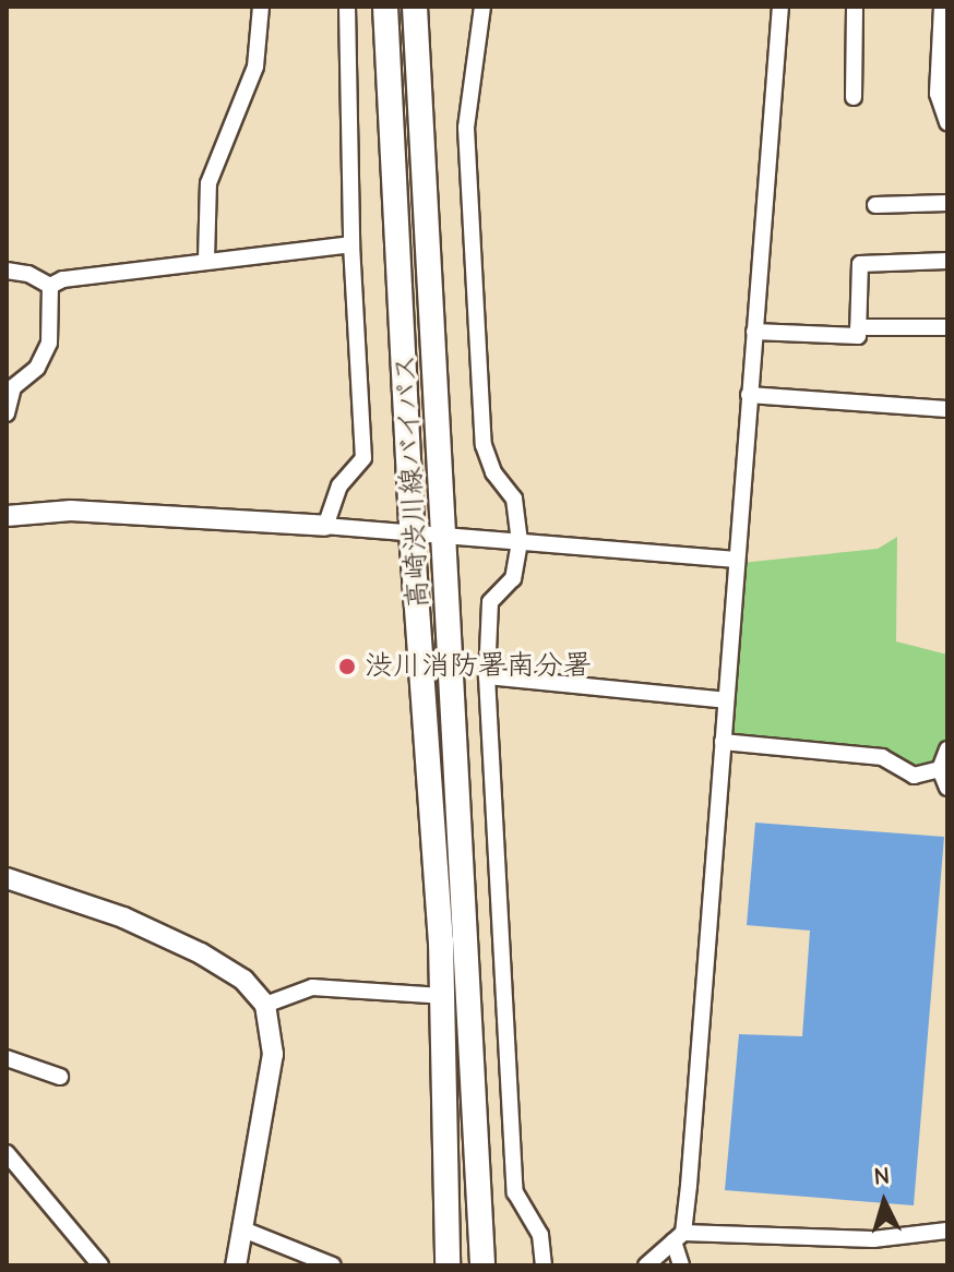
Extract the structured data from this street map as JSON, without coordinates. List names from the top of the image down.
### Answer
{
  "streets": {
    "main road": ["高崎渋川線バイパス"]
  },
  "places": ["渋川消防署南分署"],
  "north": "top"
}
